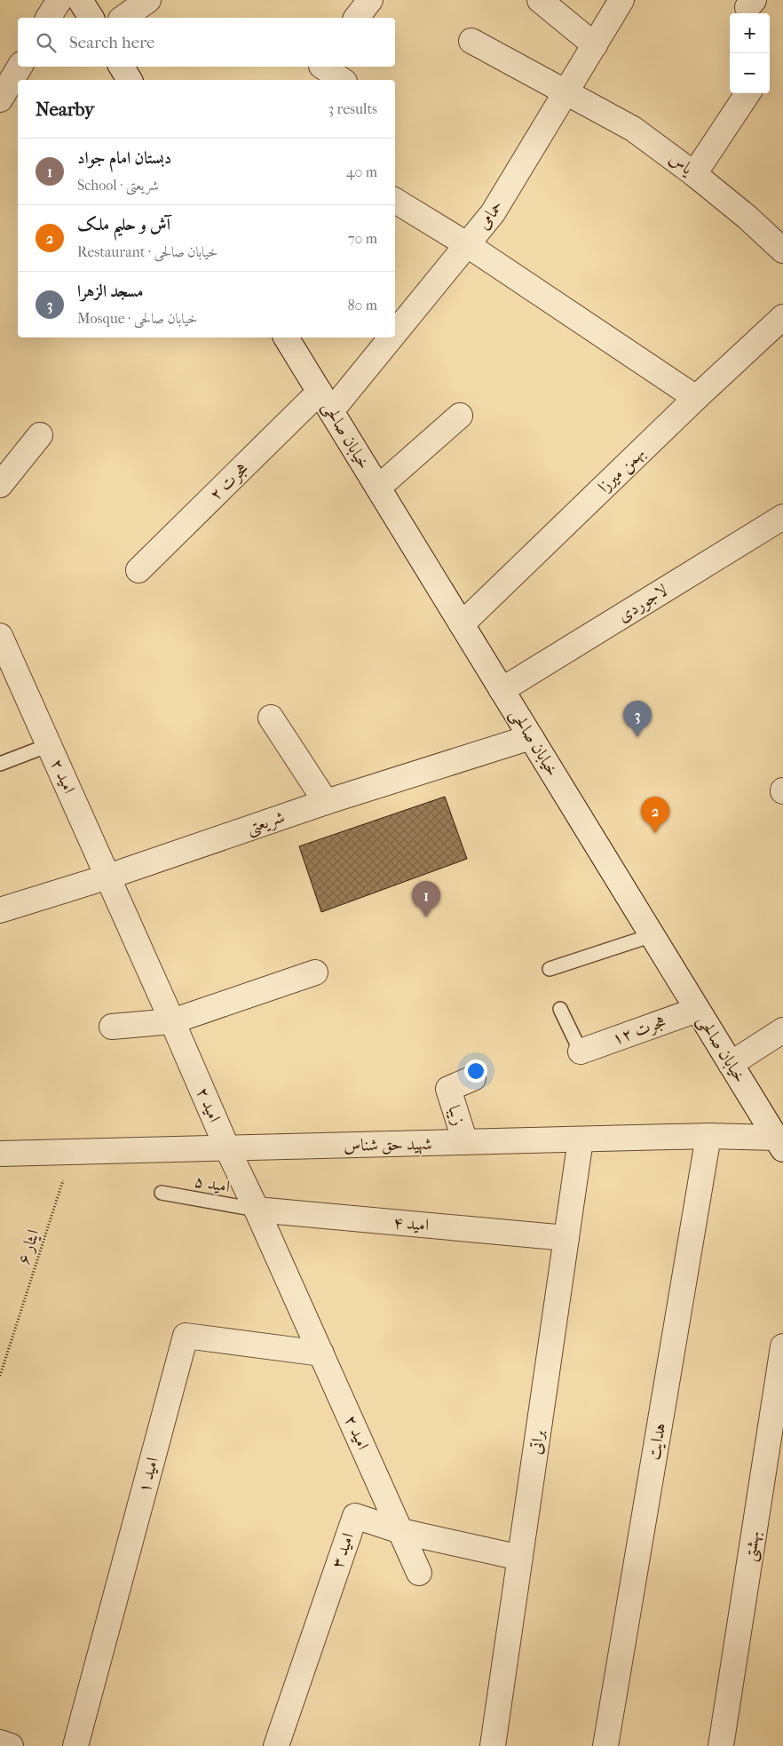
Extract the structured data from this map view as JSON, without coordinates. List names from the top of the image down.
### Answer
{
  "streets": {
    "street": [
      "یاس",
      "حمامی",
      "خیابان صالحی",
      "بهمن میرزا",
      "هجرت ۲",
      "لاجوردی",
      "امید ۲",
      "شریعتی",
      "هجرت ۱۲",
      "زیبا",
      "شهید حق شناس",
      "امید ۴",
      "هدایت",
      "براتی",
      "امید ۱",
      "بهشتی",
      "امید ۳"
    ],
    "lane": ["امید ۵"],
    "path": ["ایثار ۶"]
  },
  "crossings": [
    ["یاس", "حمامی"],
    ["حمامی", "خیابان صالحی"],
    ["حمامی", "هجرت ۲"],
    ["خیابان صالحی", "بهمن میرزا"],
    ["خیابان صالحی", "هجرت ۲"],
    ["خیابان صالحی", "لاجوردی"],
    ["خیابان صالحی", "شریعتی"],
    ["خیابان صالحی", "هجرت ۱۲"],
    ["خیابان صالحی", "شهید حق شناس"],
    ["امید ۲", "شریعتی"],
    ["امید ۲", "شهید حق شناس"],
    ["امید ۲", "امید ۵"],
    ["امید ۲", "امید ۴"],
    ["امید ۲", "امید ۱"],
    ["امید ۲", "امید ۳"],
    ["زیبا", "شهید حق شناس"],
    ["شهید حق شناس", "ایثار ۶"],
    ["شهید حق شناس", "هدایت"],
    ["شهید حق شناس", "براتی"],
    ["امید ۵", "امید ۴"],
    ["امید ۴", "براتی"],
    ["براتی", "امید ۳"]
  ],
  "page": {
    "map_buttons": ["+", "−"],
    "search": "Search here",
    "heading": ["Nearby", "3 results"],
    "list": [
      {
        "mark": "1",
        "name": "دبستان امام جواد",
        "note": "School · شریعتی",
        "value": "40 m"
      },
      {
        "mark": "2",
        "name": "آش و حلیم ملک",
        "note": "Restaurant · خیابان صالحی",
        "value": "70 m"
      },
      {
        "mark": "3",
        "name": "مسجد الزهرا",
        "note": "Mosque · خیابان صالحی",
        "value": "80 m"
      }
    ],
    "pins": ["3", "2", "1"]
  }
}
